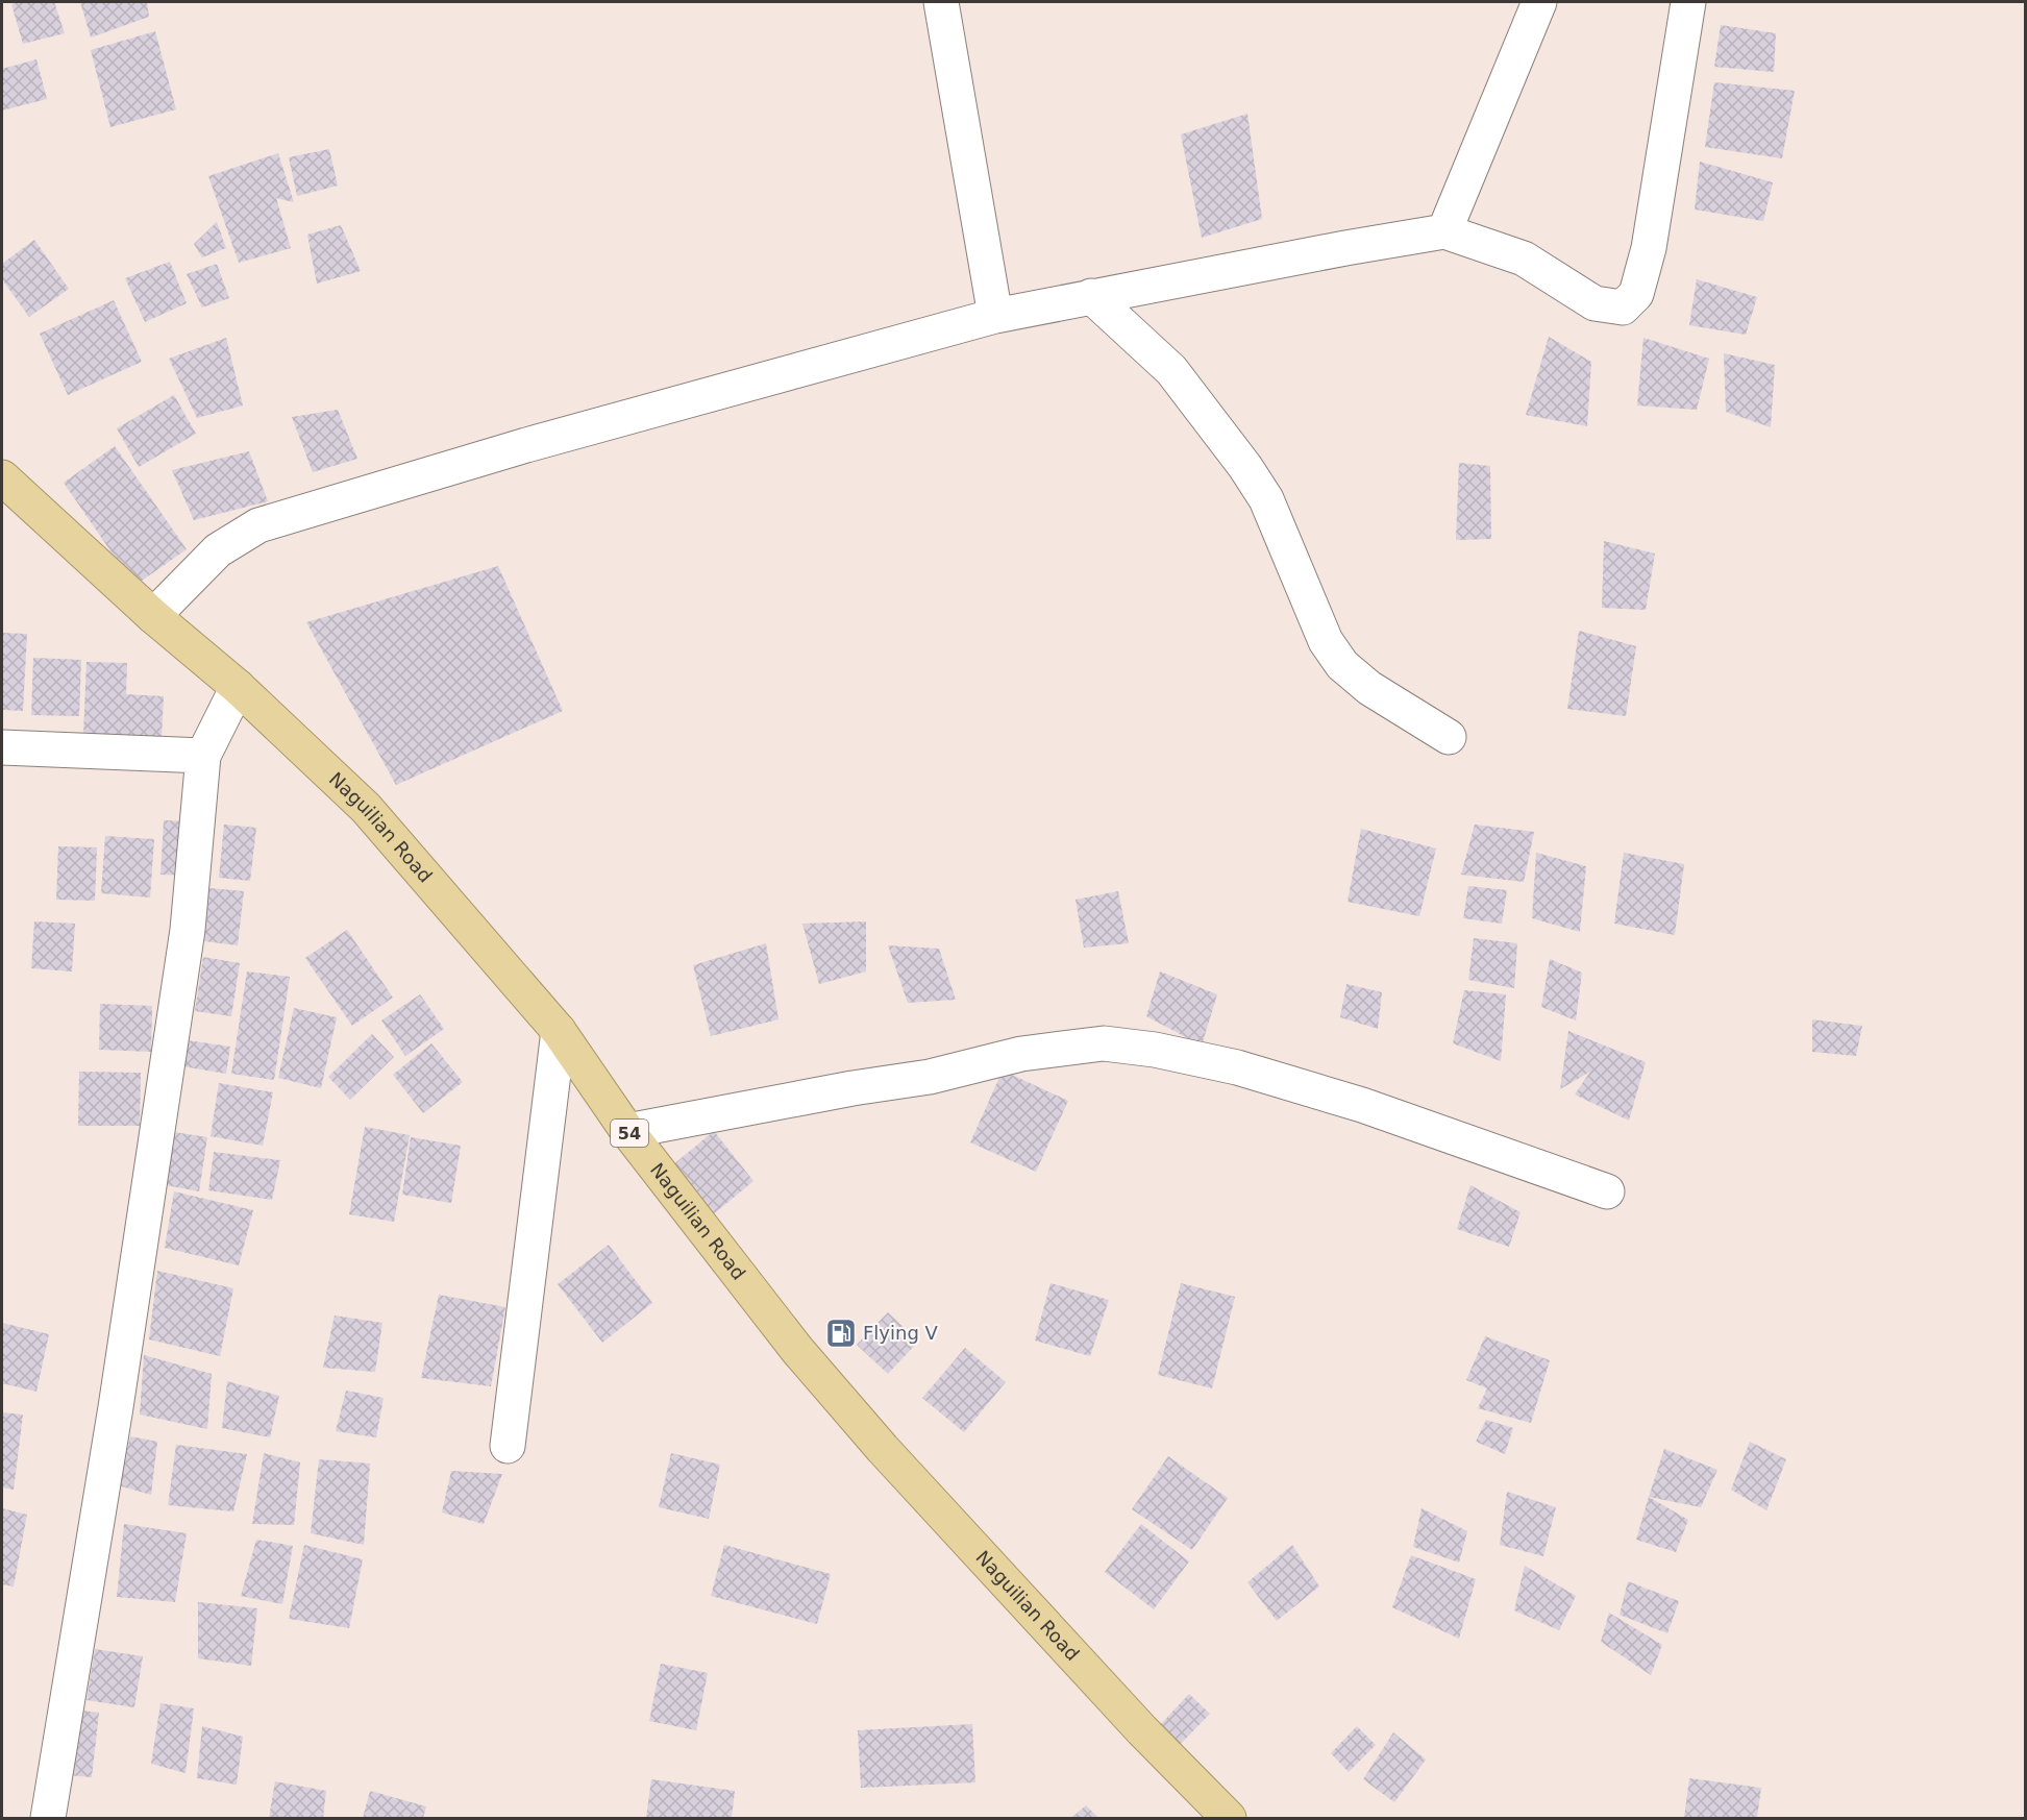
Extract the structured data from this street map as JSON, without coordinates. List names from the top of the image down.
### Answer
{
  "streets": {
    "highway": ["Naguilian Road", "54"]
  },
  "places": {
    "fuel station": ["Flying V"]
  }
}
